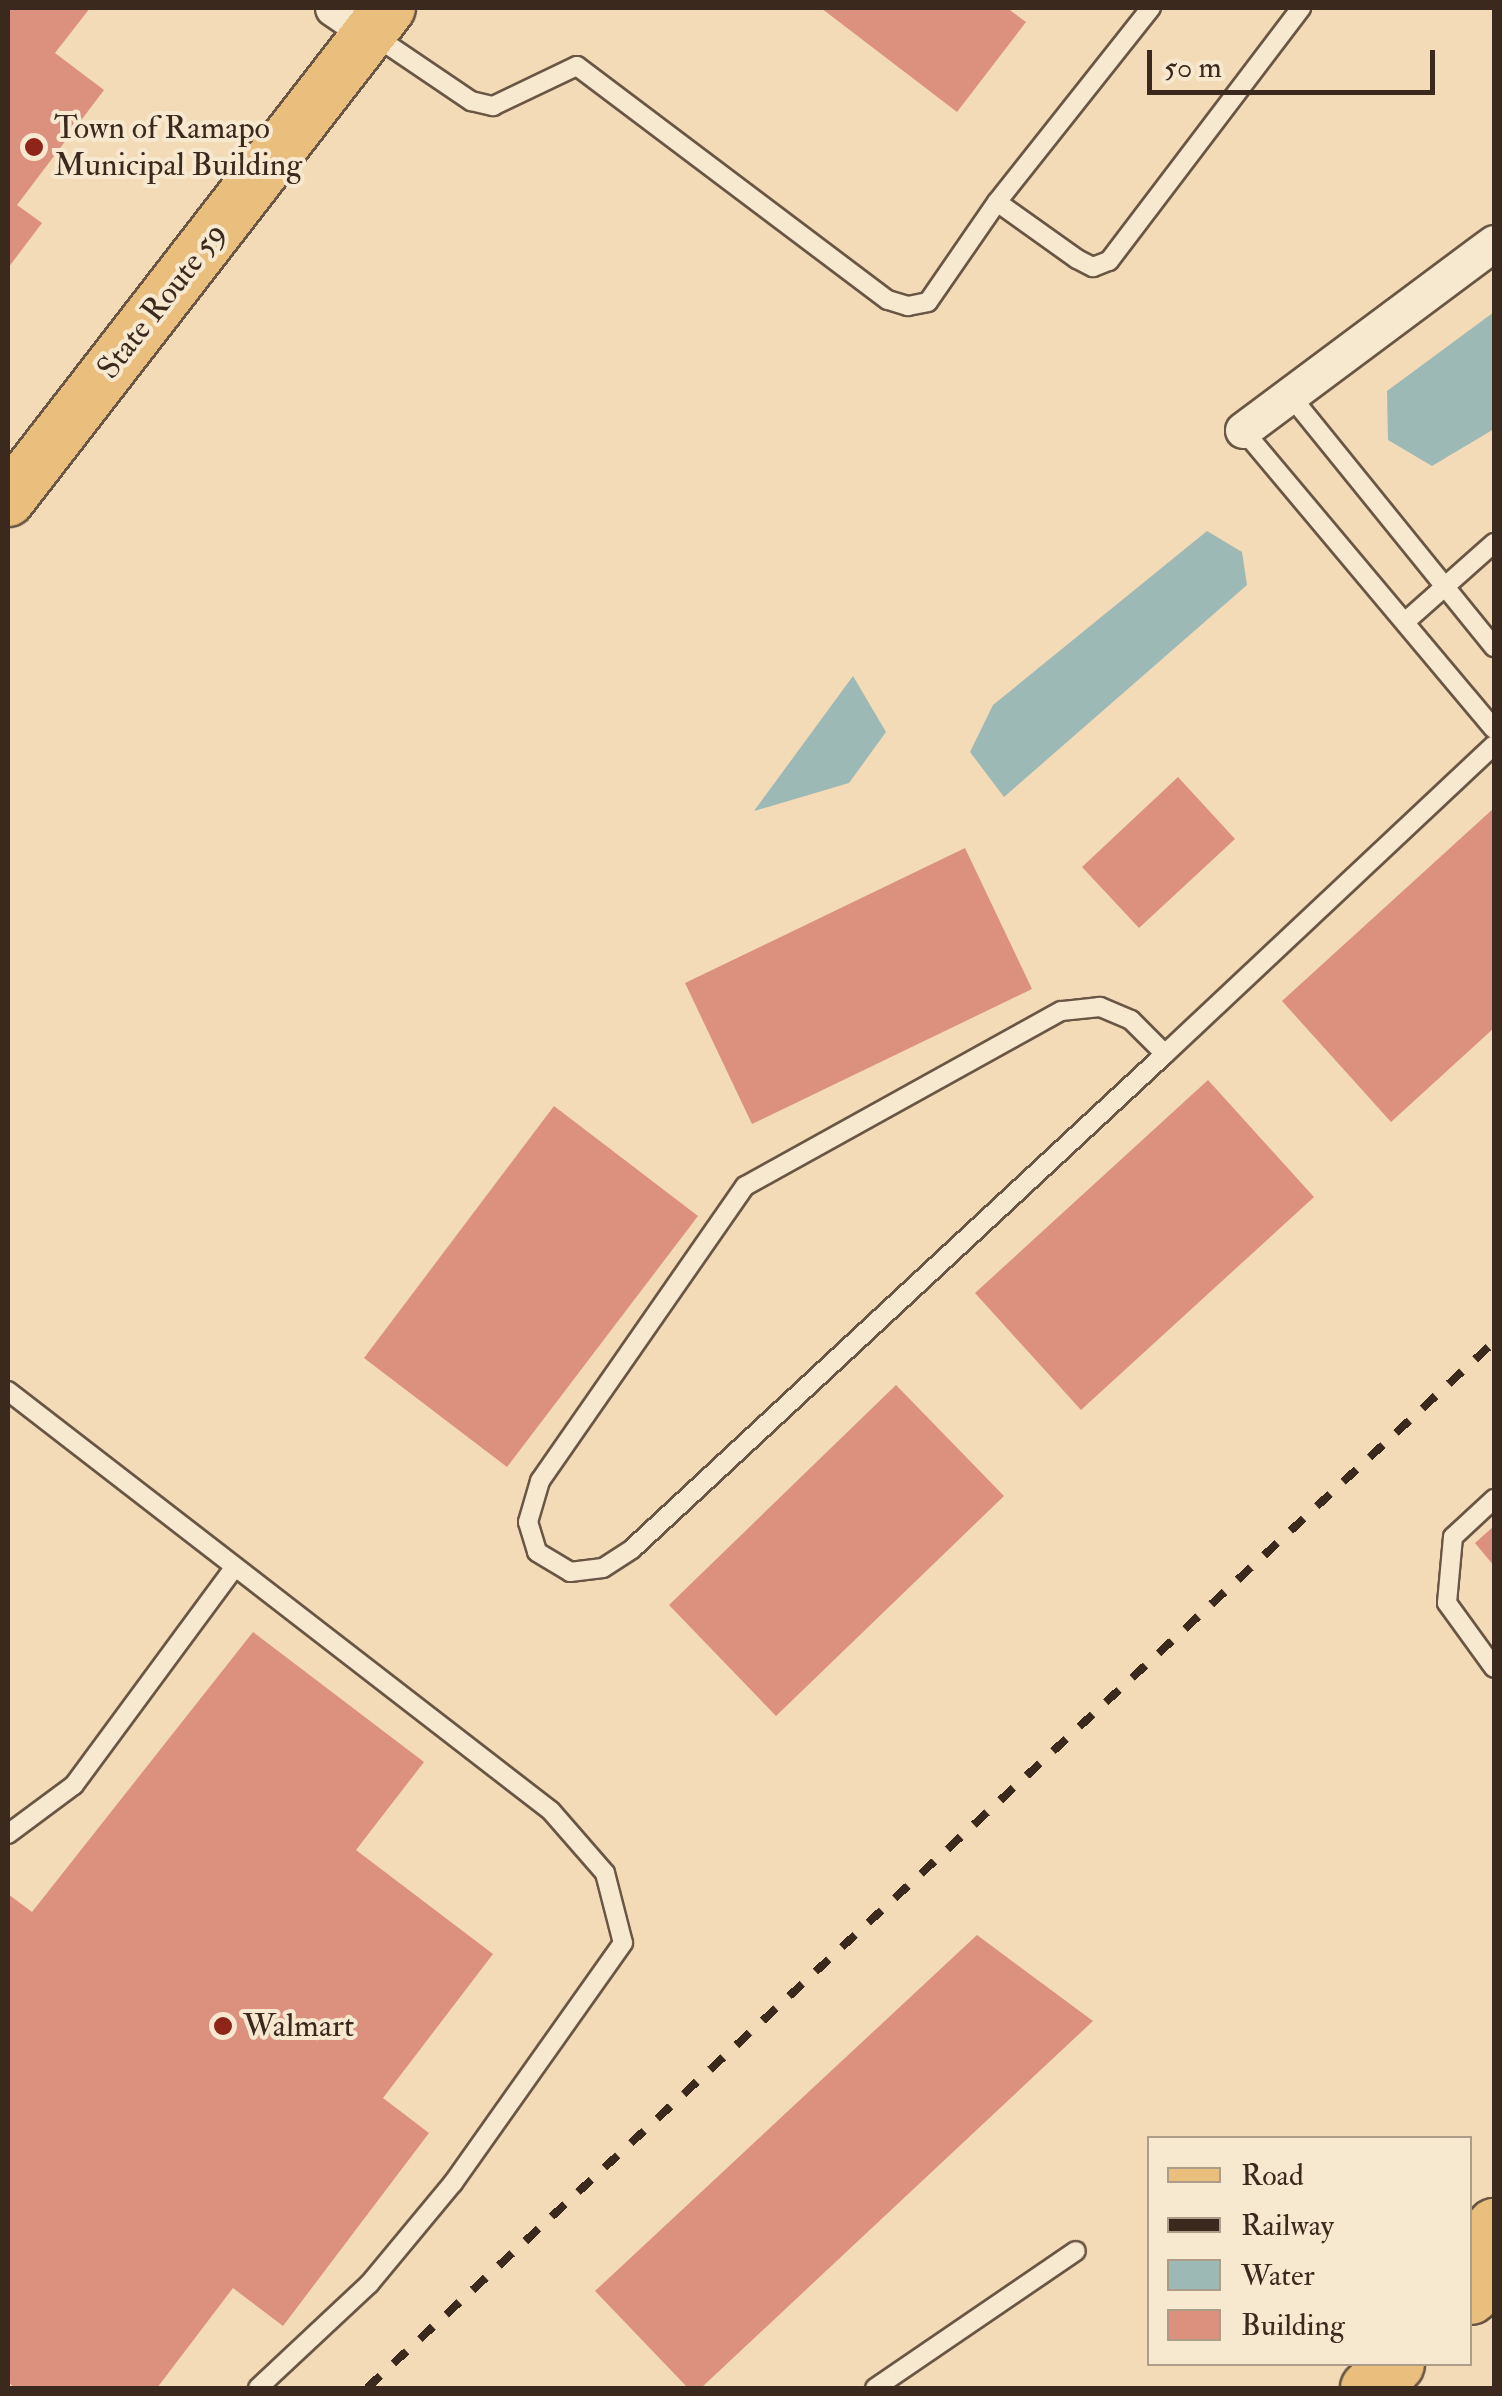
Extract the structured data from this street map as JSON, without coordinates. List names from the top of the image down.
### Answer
{
  "streets": {
    "main road": ["State Route 59"]
  },
  "places": ["Town of Ramapo Municipal Building", "Walmart"],
  "legend": [
    "Road",
    "Railway",
    "Water",
    "Building"
  ],
  "scale_bar": "50 m"
}
